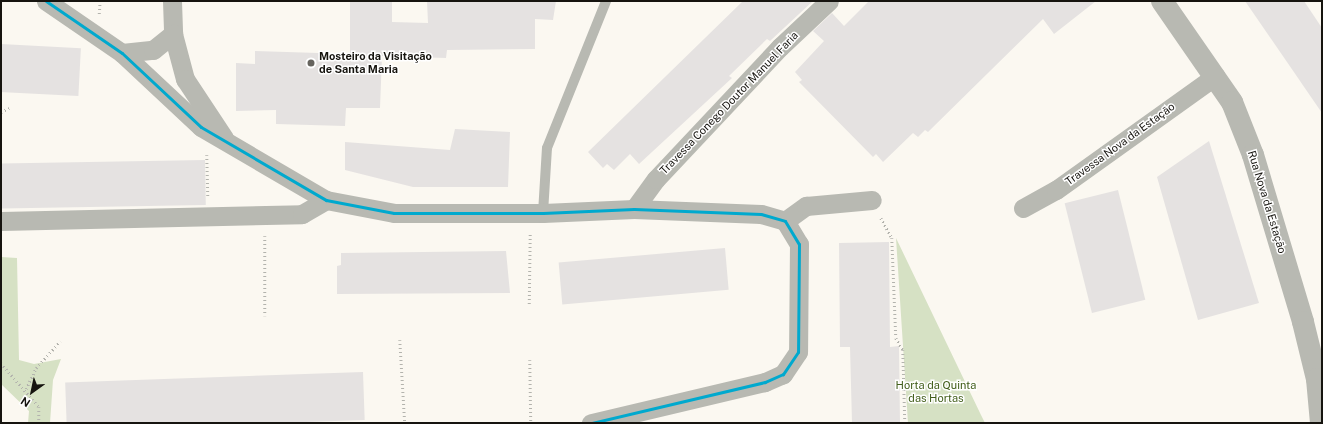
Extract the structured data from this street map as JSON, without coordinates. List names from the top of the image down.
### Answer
{
  "streets": {
    "street": ["Travessa Conego Doutor Manuel Faria", "Travessa Nova da Estação", "Rua Nova da Estação"]
  },
  "crossings": [
    ["Travessa Nova da Estação", "Rua Nova da Estação"]
  ],
  "parks": ["Horta da Quinta das Hortas"],
  "places": ["Mosteiro da Visitação de Santa Maria"],
  "north": "bottom left"
}
